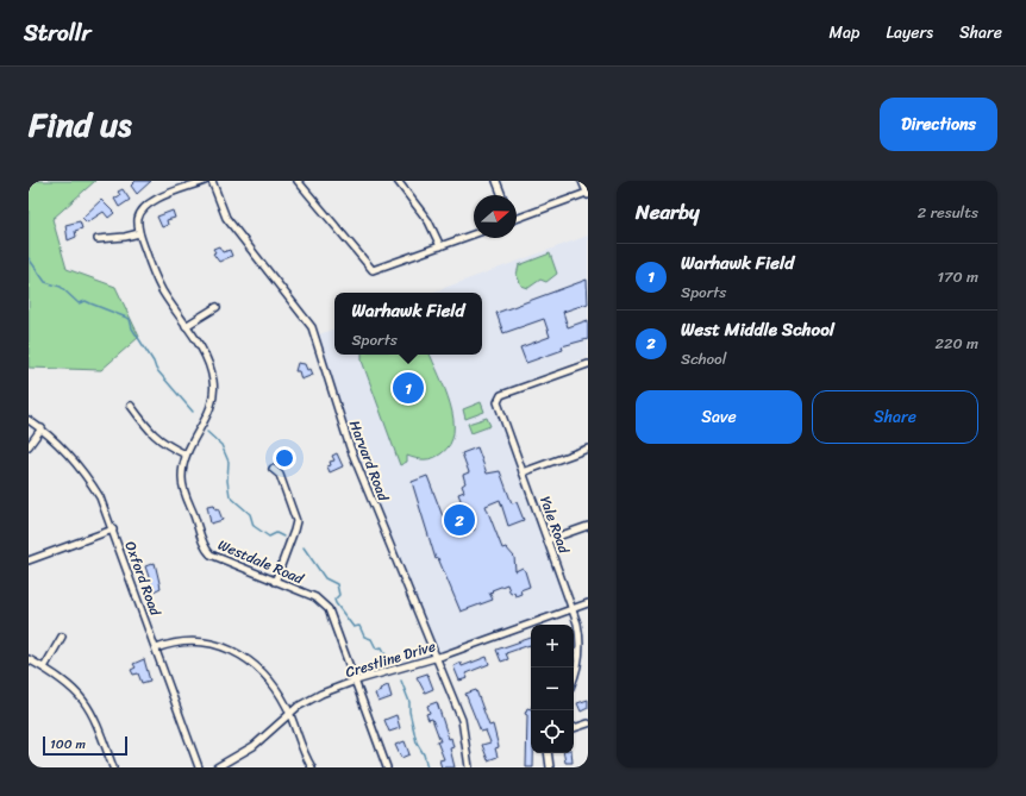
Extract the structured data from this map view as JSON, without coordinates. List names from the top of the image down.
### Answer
{
  "streets": {
    "street": [
      "Harvard Road",
      "Yale Road",
      "Westdale Road",
      "Oxford Road",
      "Crestline Drive"
    ]
  },
  "crossings": [
    ["Harvard Road", "Crestline Drive"],
    ["Yale Road", "Crestline Drive"],
    ["Westdale Road", "Crestline Drive"]
  ],
  "scale_bar": "100 m",
  "north": "right",
  "page": {
    "header": "Strollr",
    "nav": ["Map", "Layers", "Share"],
    "title": "Find us",
    "buttons": [
      "Directions",
      ["Save", "Share"]
    ],
    "heading": ["Nearby", "2 results"],
    "list": [
      {
        "mark": "1",
        "name": "Warhawk Field",
        "note": "Sports",
        "value": "170 m"
      },
      {
        "mark": "2",
        "name": "West Middle School",
        "note": "School",
        "value": "220 m"
      }
    ],
    "popup": ["Warhawk Field", "Sports"],
    "pins": ["1", "2"],
    "map_buttons": ["+", "−"],
    "scale": "100 m"
  }
}
